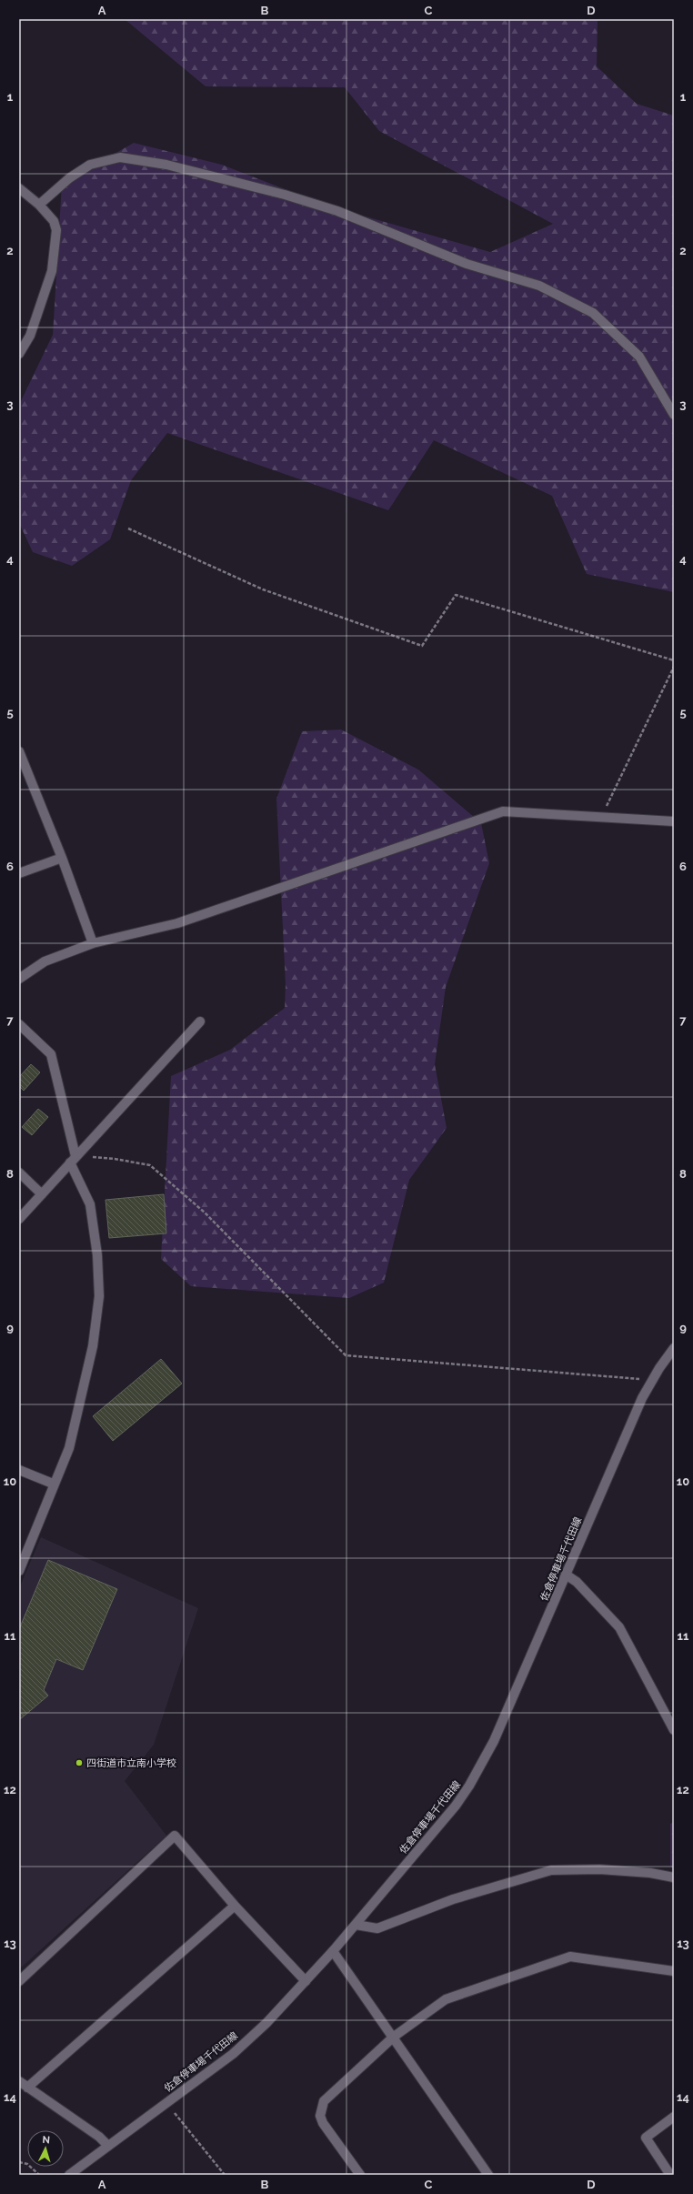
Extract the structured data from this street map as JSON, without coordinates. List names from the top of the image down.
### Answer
{
  "streets": {
    "street": ["佐倉停車場千代田線"]
  },
  "places": ["四街道市立南小学校"],
  "north": "top",
  "grid": {
    "columns": [
      "A",
      "B",
      "C",
      "D"
    ],
    "rows": [
      "1",
      "2",
      "3",
      "4",
      "5",
      "6",
      "7",
      "8",
      "9",
      "10",
      "11",
      "12",
      "13",
      "14"
    ]
  }
}
